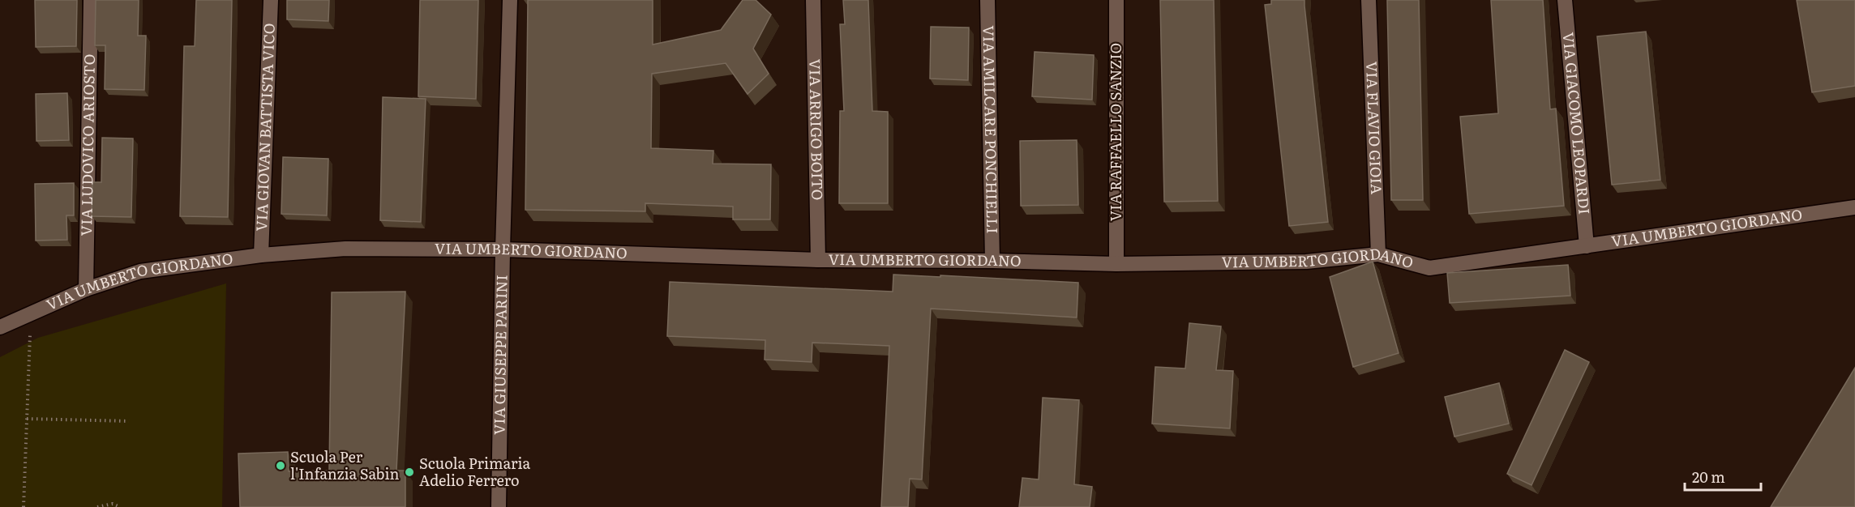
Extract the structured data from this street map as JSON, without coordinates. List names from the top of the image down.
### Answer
{
  "streets": {
    "street": [
      "VIA GIACOMO LEOPARDI",
      "VIA FLAVIO GIOIA",
      "VIA GIOVAN BATTISTA VICO",
      "VIA ARRIGO BOITO",
      "VIA AMILCARE PONCHIELLI",
      "VIA RAFFAELLO SANZIO",
      "VIA LUDOVICO ARIOSTO",
      "VIA UMBERTO GIORDANO",
      "VIA GIUSEPPE PARINI"
    ]
  },
  "crossings": [
    ["VIA GIACOMO LEOPARDI", "VIA UMBERTO GIORDANO"],
    ["VIA FLAVIO GIOIA", "VIA UMBERTO GIORDANO"],
    ["VIA GIOVAN BATTISTA VICO", "VIA UMBERTO GIORDANO"],
    ["VIA ARRIGO BOITO", "VIA UMBERTO GIORDANO"],
    ["VIA AMILCARE PONCHIELLI", "VIA UMBERTO GIORDANO"],
    ["VIA RAFFAELLO SANZIO", "VIA UMBERTO GIORDANO"],
    ["VIA LUDOVICO ARIOSTO", "VIA UMBERTO GIORDANO"],
    ["VIA UMBERTO GIORDANO", "VIA GIUSEPPE PARINI"]
  ],
  "places": ["Scuola Per l'Infanzia Sabin", "Scuola Primaria Adelio Ferrero"],
  "scale_bar": "20 m"
}
